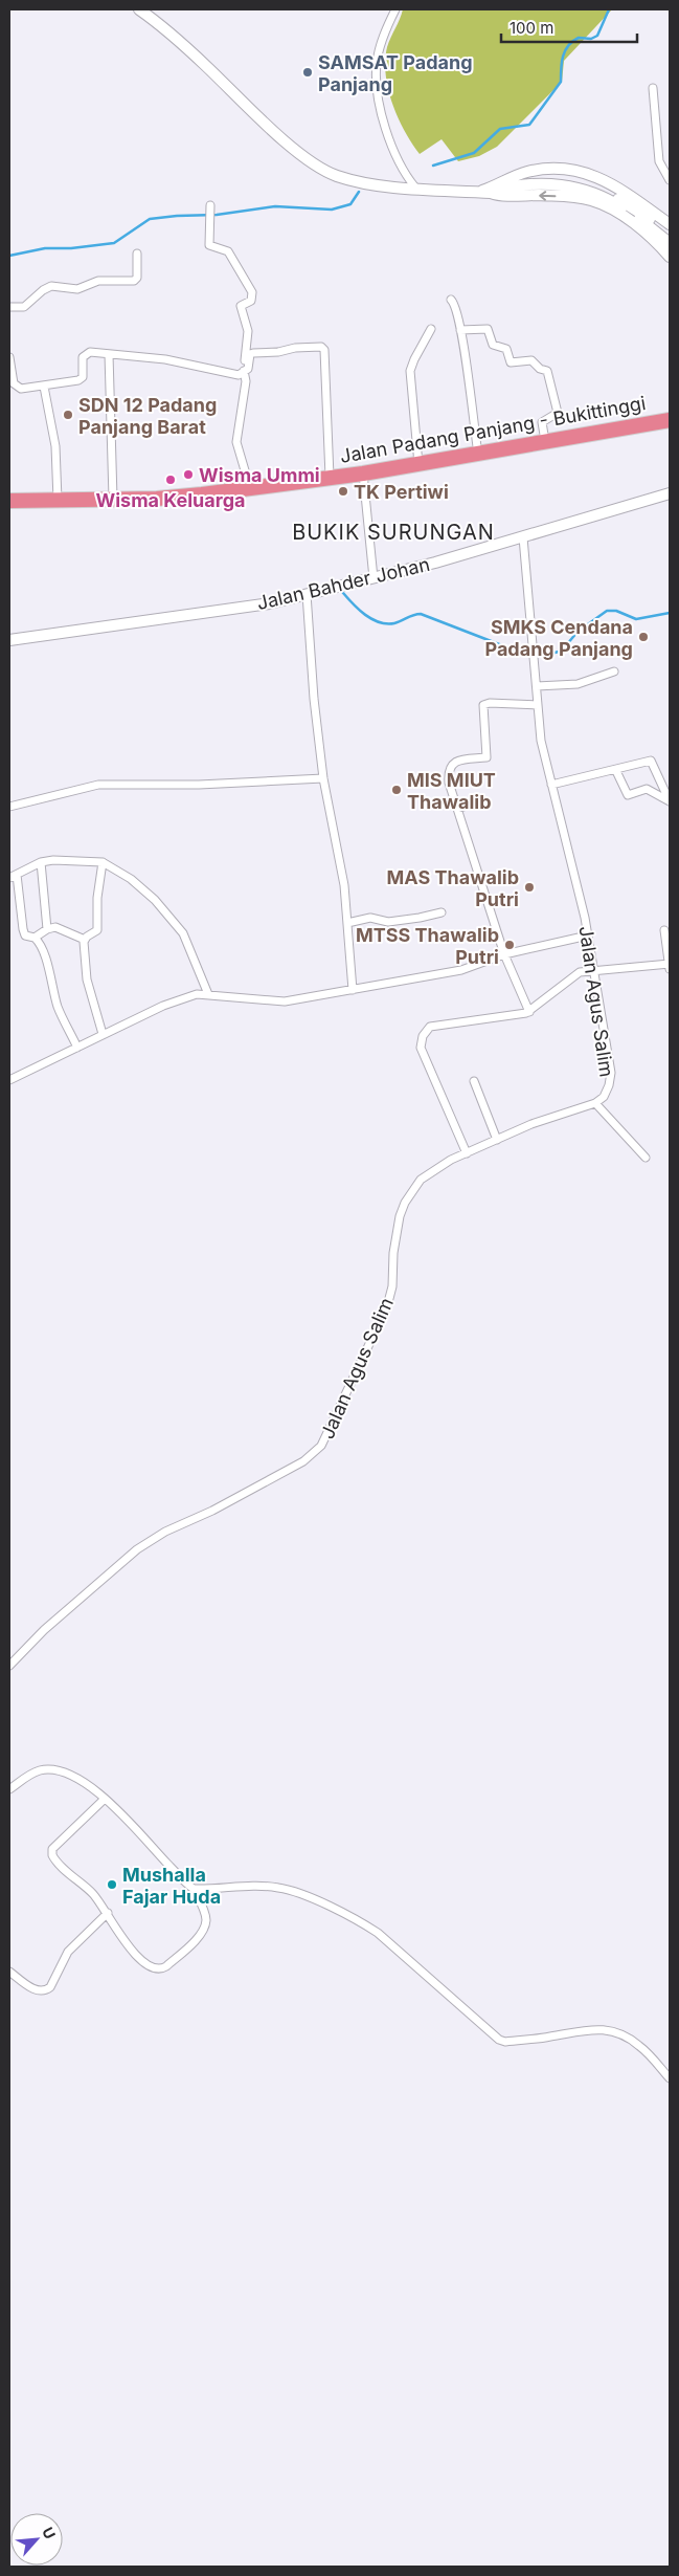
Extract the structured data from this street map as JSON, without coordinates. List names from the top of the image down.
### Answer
{
  "streets": {
    "highway": ["Jalan Padang Panjang - Bukittinggi"],
    "main road": ["Jalan Bahder Johan"],
    "street": ["Jalan Agus Salim"]
  },
  "crossings": [
    ["Jalan Bahder Johan", "Jalan Agus Salim"]
  ],
  "districts": ["BUKIK SURUNGAN"],
  "places": [
    "SAMSAT Padang Panjang",
    "SDN 12 Padang Panjang Barat",
    "Wisma Ummi",
    "Wisma Keluarga",
    "TK Pertiwi",
    "SMKS Cendana Padang Panjang",
    "MIS MIUT Thawalib",
    "MAS Thawalib Putri",
    "MTSS Thawalib Putri",
    "Mushalla Fajar Huda"
  ],
  "scale_bar": "100 m",
  "north": "top right"
}
